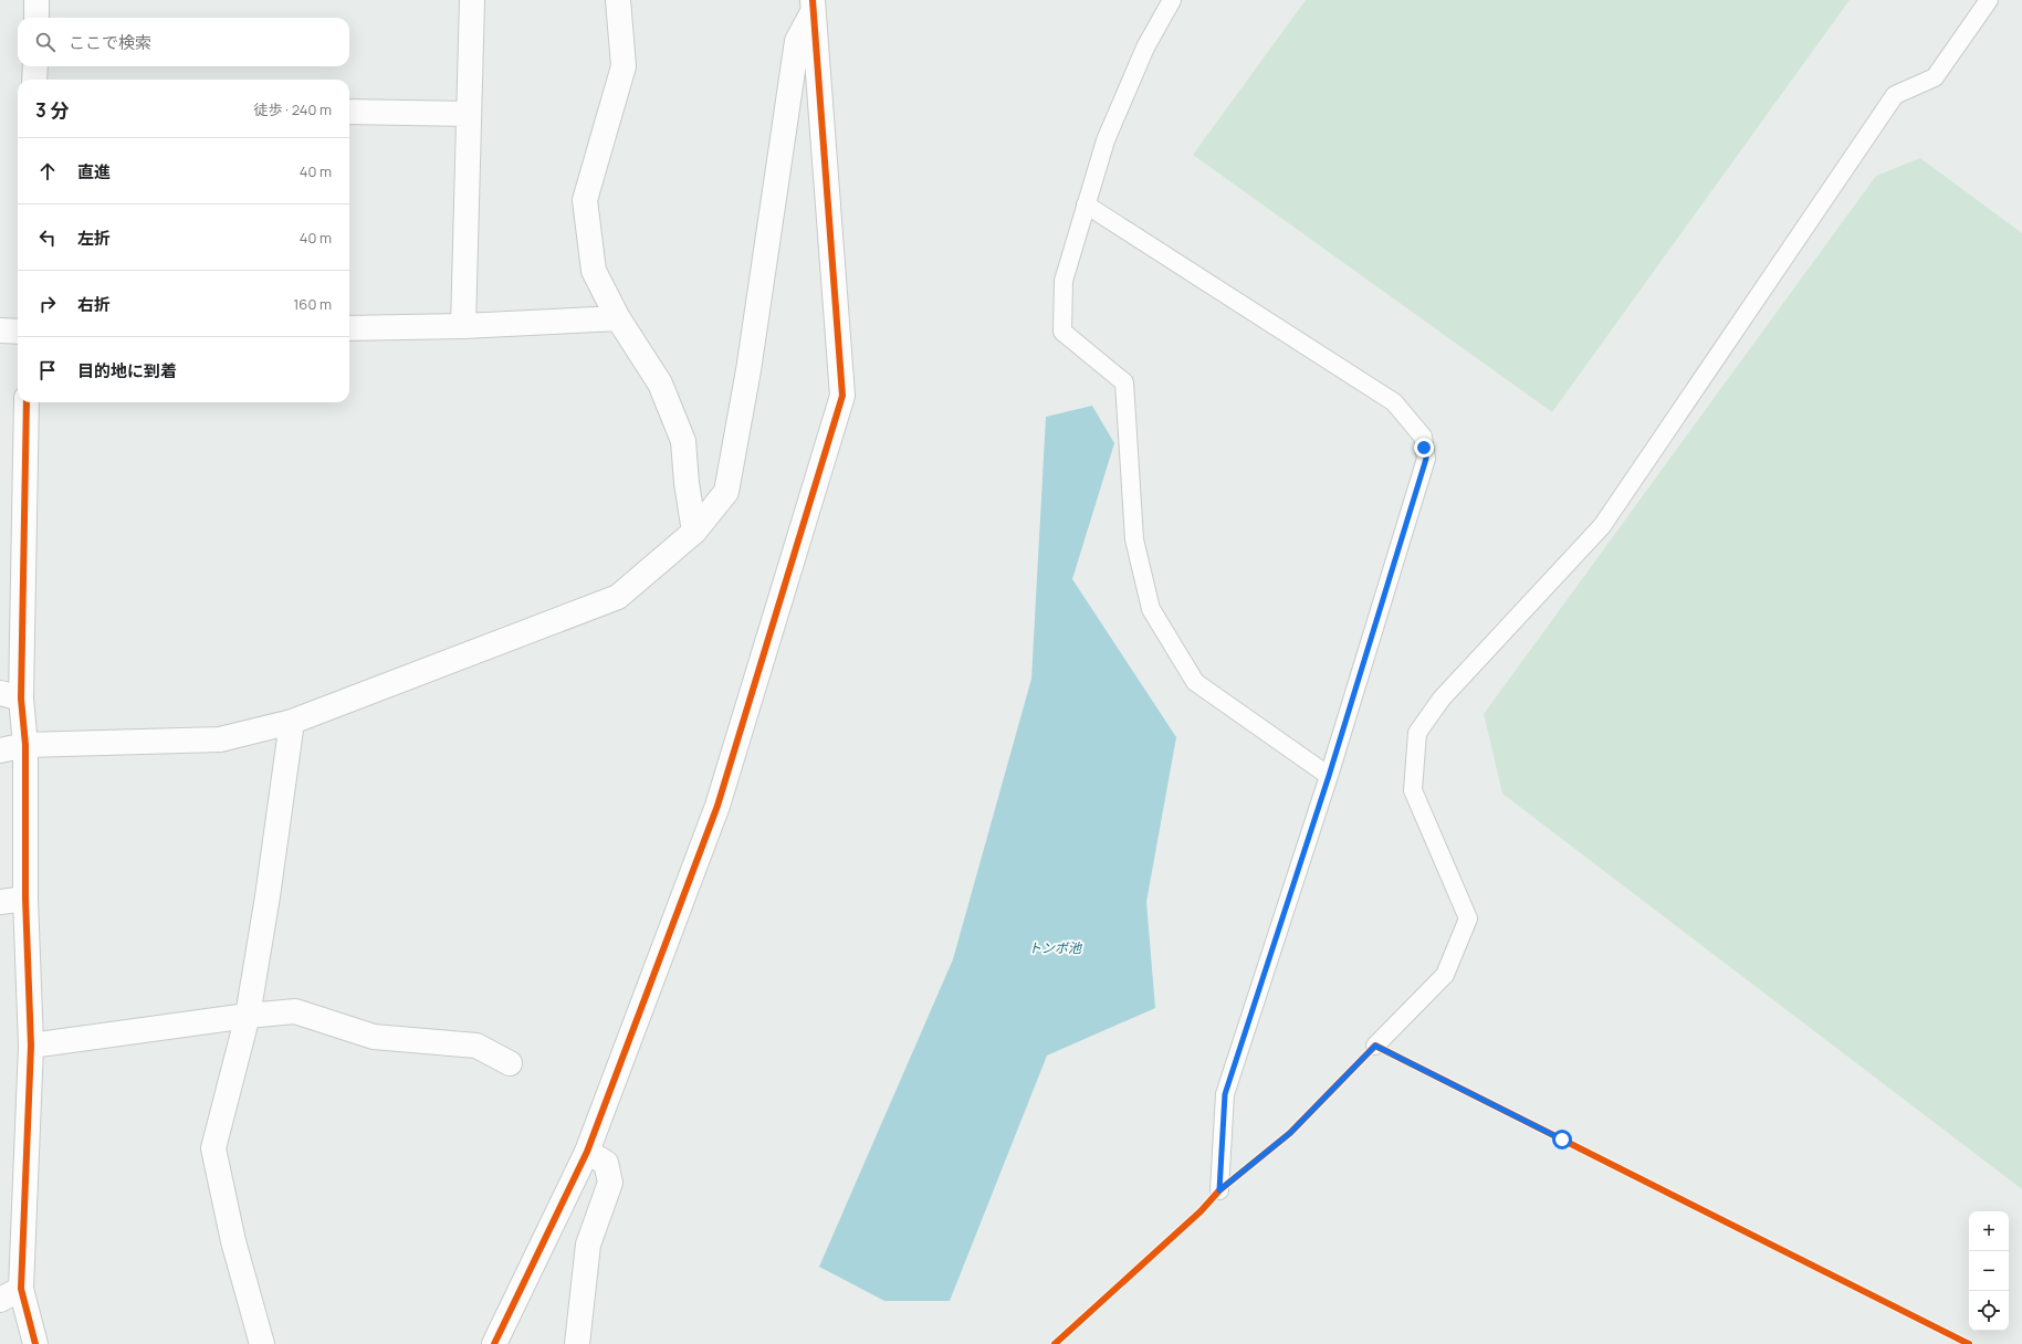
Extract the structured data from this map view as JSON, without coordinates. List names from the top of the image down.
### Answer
{
  "water": ["トンボ池"],
  "page": {
    "search": "ここで検索",
    "heading": ["3 分", "徒歩 · 240 m"],
    "list": [
      ["直進", "40 m"],
      ["左折", "40 m"],
      ["右折", "160 m"],
      "目的地に到着"
    ],
    "map_buttons": ["+", "−"]
  }
}
